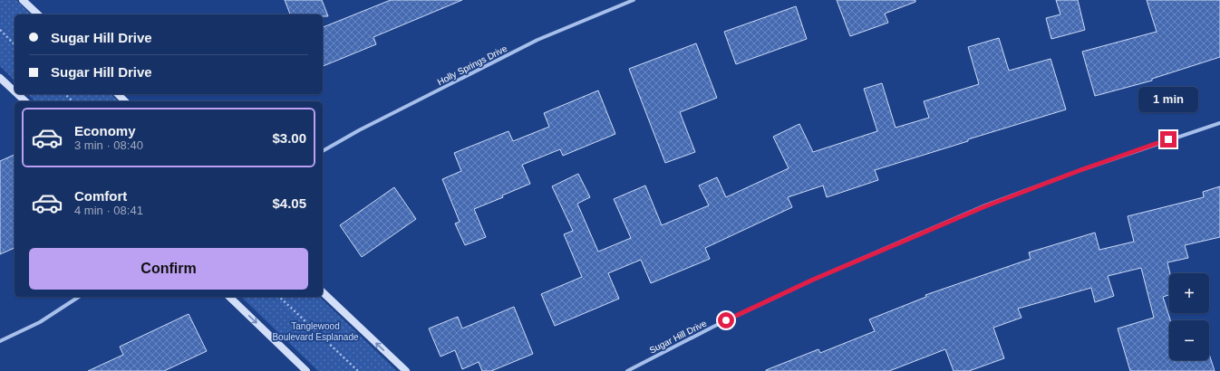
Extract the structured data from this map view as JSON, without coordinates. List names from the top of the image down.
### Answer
{
  "streets": {
    "street": ["Holly Springs Drive", "Sugar Hill Drive"]
  },
  "parks": ["Tanglewood Boulevard Esplanade"],
  "page": {
    "banner": ["Sugar Hill Drive", "Sugar Hill Drive"],
    "bubble": "1 min",
    "list": [
      {
        "name": "Economy",
        "note": "3 min · 08:40",
        "value": "$3.00"
      },
      {
        "name": "Comfort",
        "note": "4 min · 08:41",
        "value": "$4.05"
      }
    ],
    "buttons": "Confirm",
    "map_buttons": ["+", "−"]
  }
}
